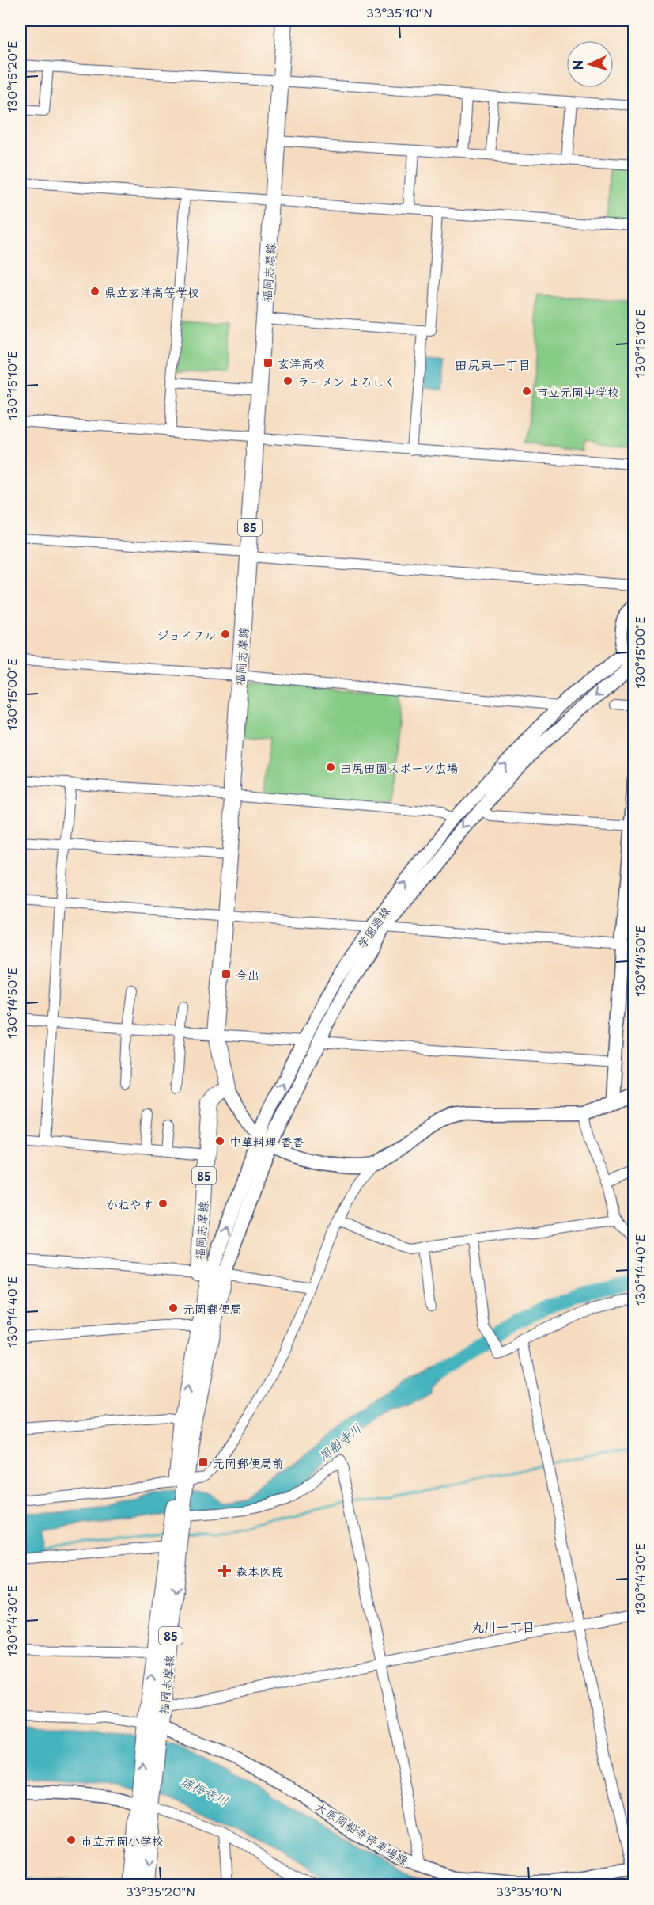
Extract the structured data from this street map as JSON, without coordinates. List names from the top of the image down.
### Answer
{
  "streets": {
    "main road": ["福岡志摩線", "85"],
    "street": ["学園通線", "大原周船寺停車場線"]
  },
  "crossings": [
    ["福岡志摩線", "85"],
    ["福岡志摩線", "学園通線"],
    ["福岡志摩線", "大原周船寺停車場線"]
  ],
  "districts": ["田尻東一丁目", "丸川一丁目"],
  "water": ["周船寺川", "瑞梅寺川"],
  "places": {
    "other": [
      "県立玄洋高等学校",
      "ラーメン よろしく",
      "市立元岡中学校",
      "ジョイフル",
      "田尻田園スポーツ広場",
      "中華料理 香香",
      "かねやす",
      "元岡郵便局",
      "市立元岡小学校"
    ],
    "transit": ["玄洋高校", "今出", "元岡郵便局前"],
    "health": ["森本医院"]
  },
  "north": "left",
  "coordinates": [
    "33°35'10\"N",
    "130°15'20\"E",
    "130°15'10\"E",
    "130°15'00\"E",
    "130°14'50\"E",
    "130°14'40\"E",
    "130°14'30\"E",
    "33°35'20\"N"
  ]
}
